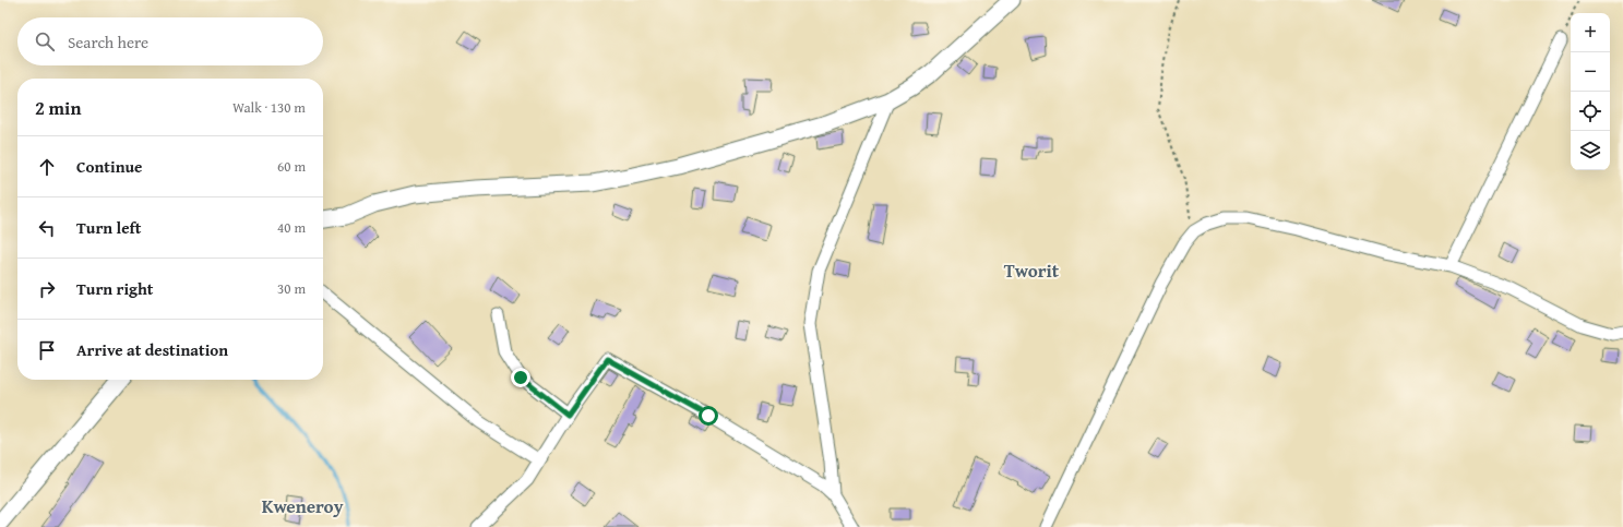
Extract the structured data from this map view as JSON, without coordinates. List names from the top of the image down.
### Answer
{
  "districts": ["Tworit", "Kweneroy"],
  "page": {
    "map_buttons": ["+", "−"],
    "search": "Search here",
    "heading": ["2 min", "Walk · 130 m"],
    "list": [
      ["Continue", "60 m"],
      ["Turn left", "40 m"],
      ["Turn right", "30 m"],
      "Arrive at destination"
    ]
  }
}
